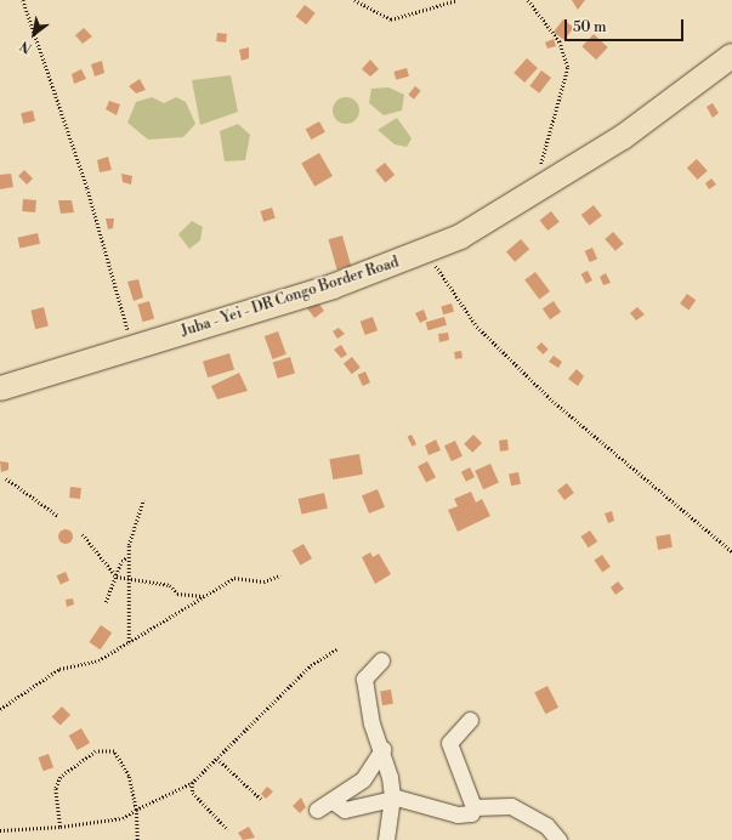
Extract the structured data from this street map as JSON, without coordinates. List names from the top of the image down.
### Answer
{
  "streets": {
    "main road": ["Juba - Yei - DR Congo Border Road"]
  },
  "scale_bar": "50 m",
  "north": "bottom left"
}
